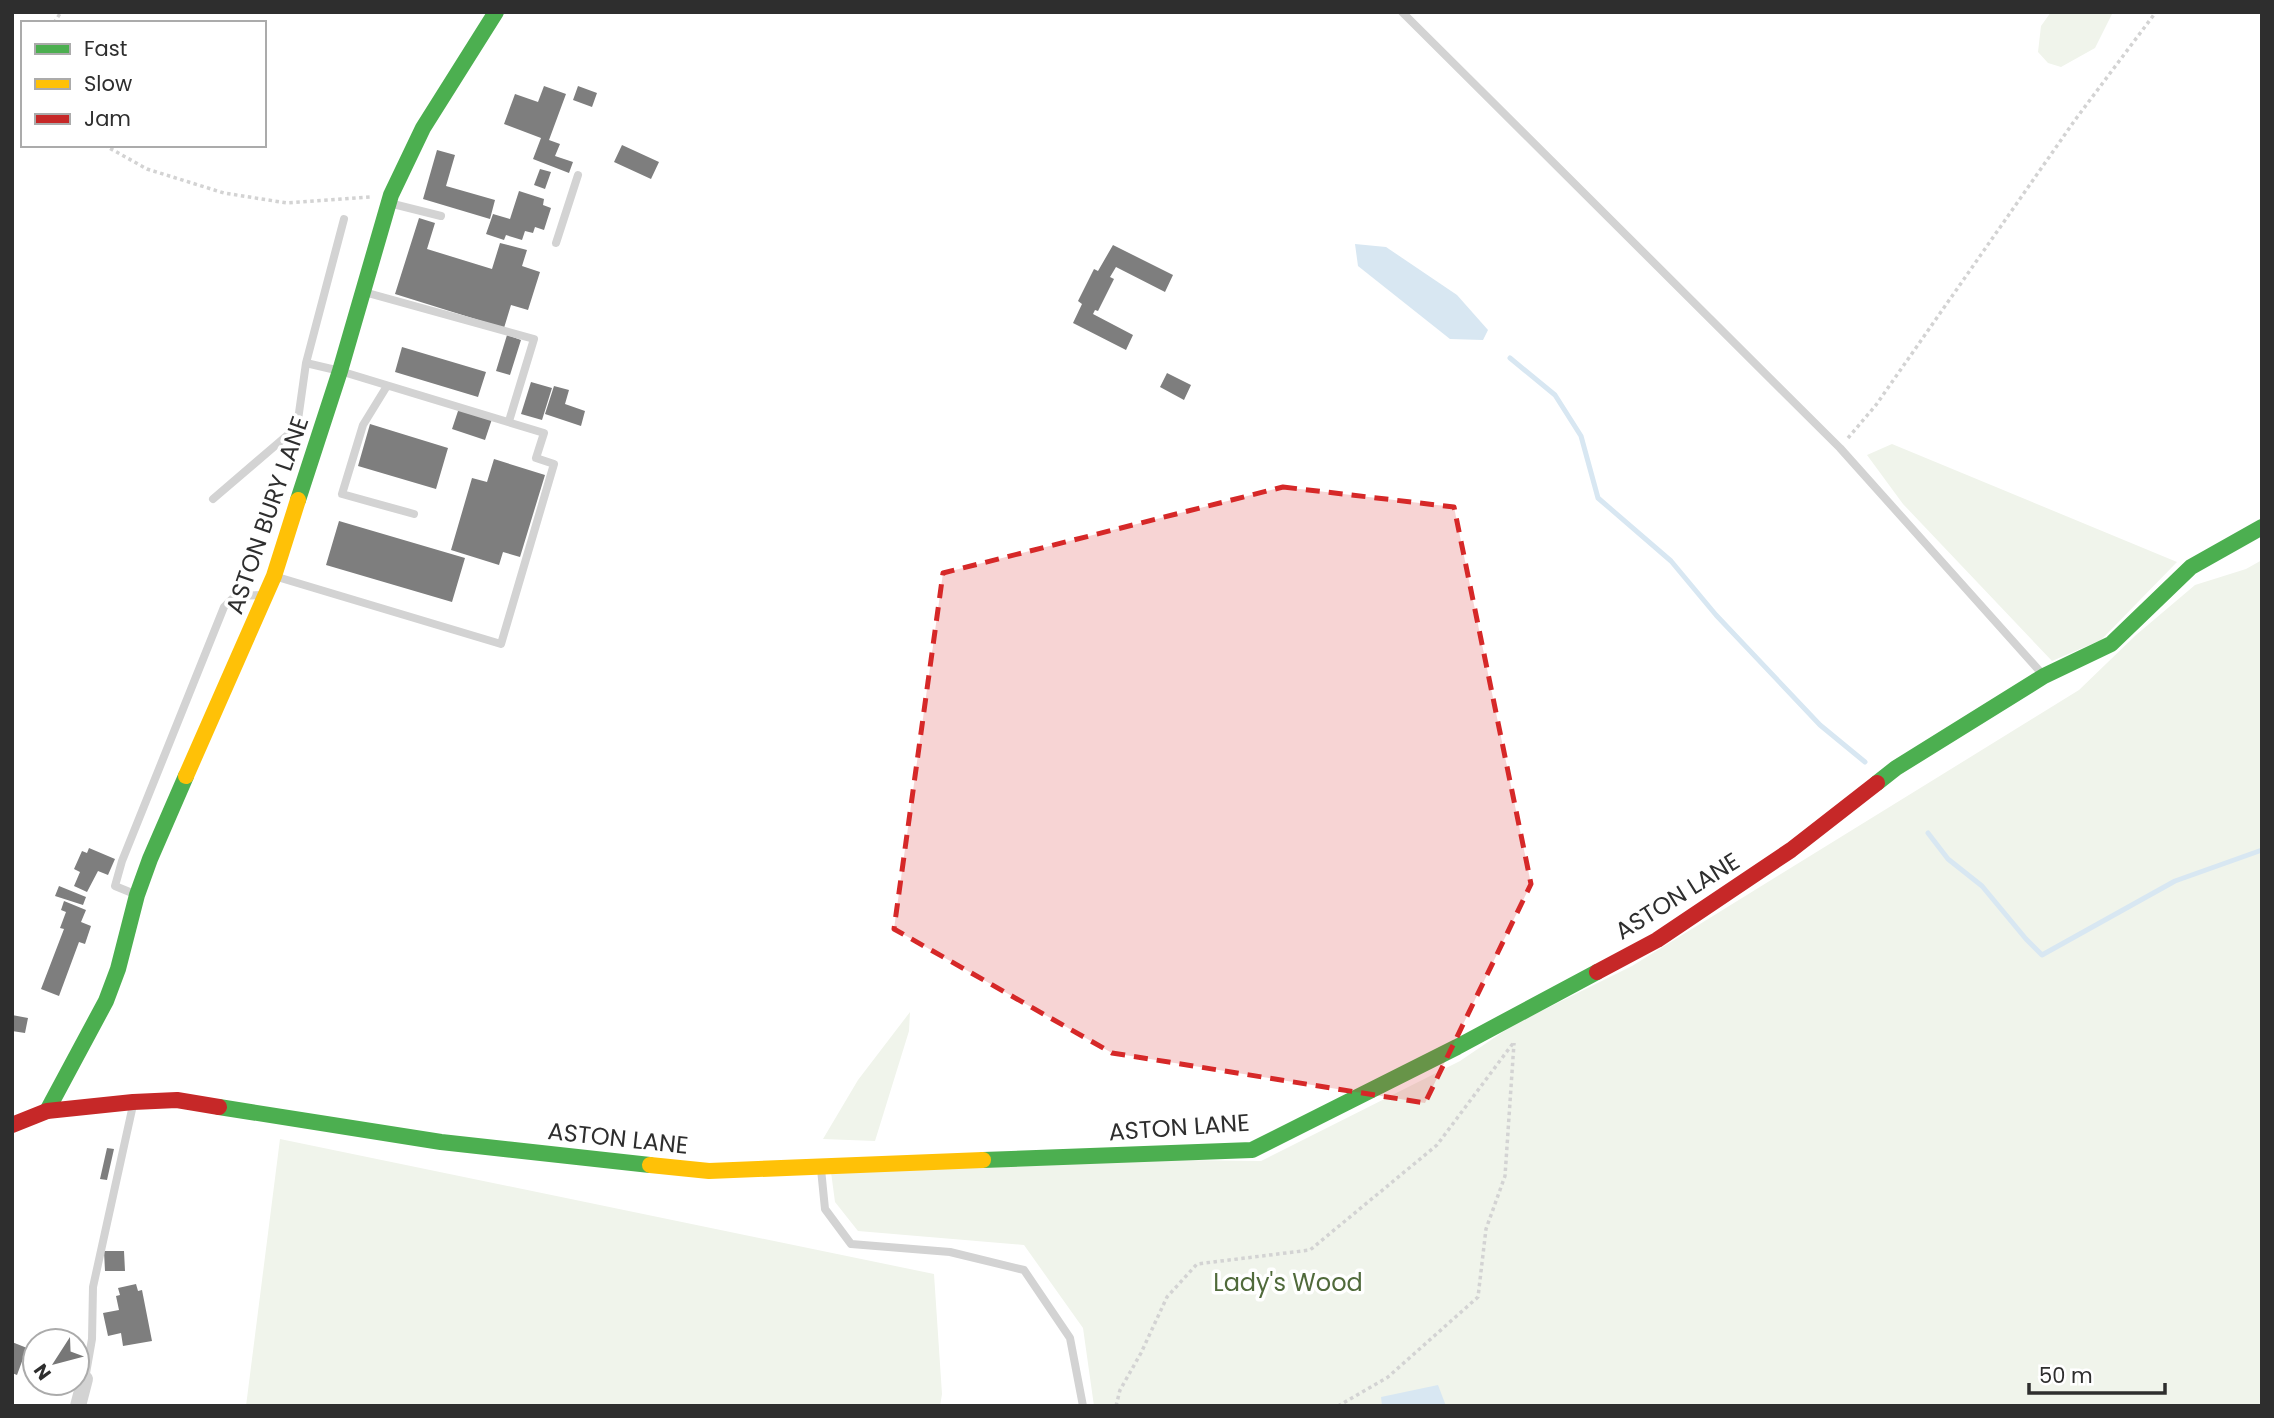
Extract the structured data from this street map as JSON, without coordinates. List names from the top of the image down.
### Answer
{
  "streets": {
    "street": ["ASTON BURY LANE", "ASTON LANE"]
  },
  "crossings": [
    ["ASTON BURY LANE", "ASTON LANE"]
  ],
  "parks": ["Lady's Wood"],
  "legend": ["Fast", "Slow", "Jam"],
  "scale_bar": "50 m",
  "north": "bottom left"
}
